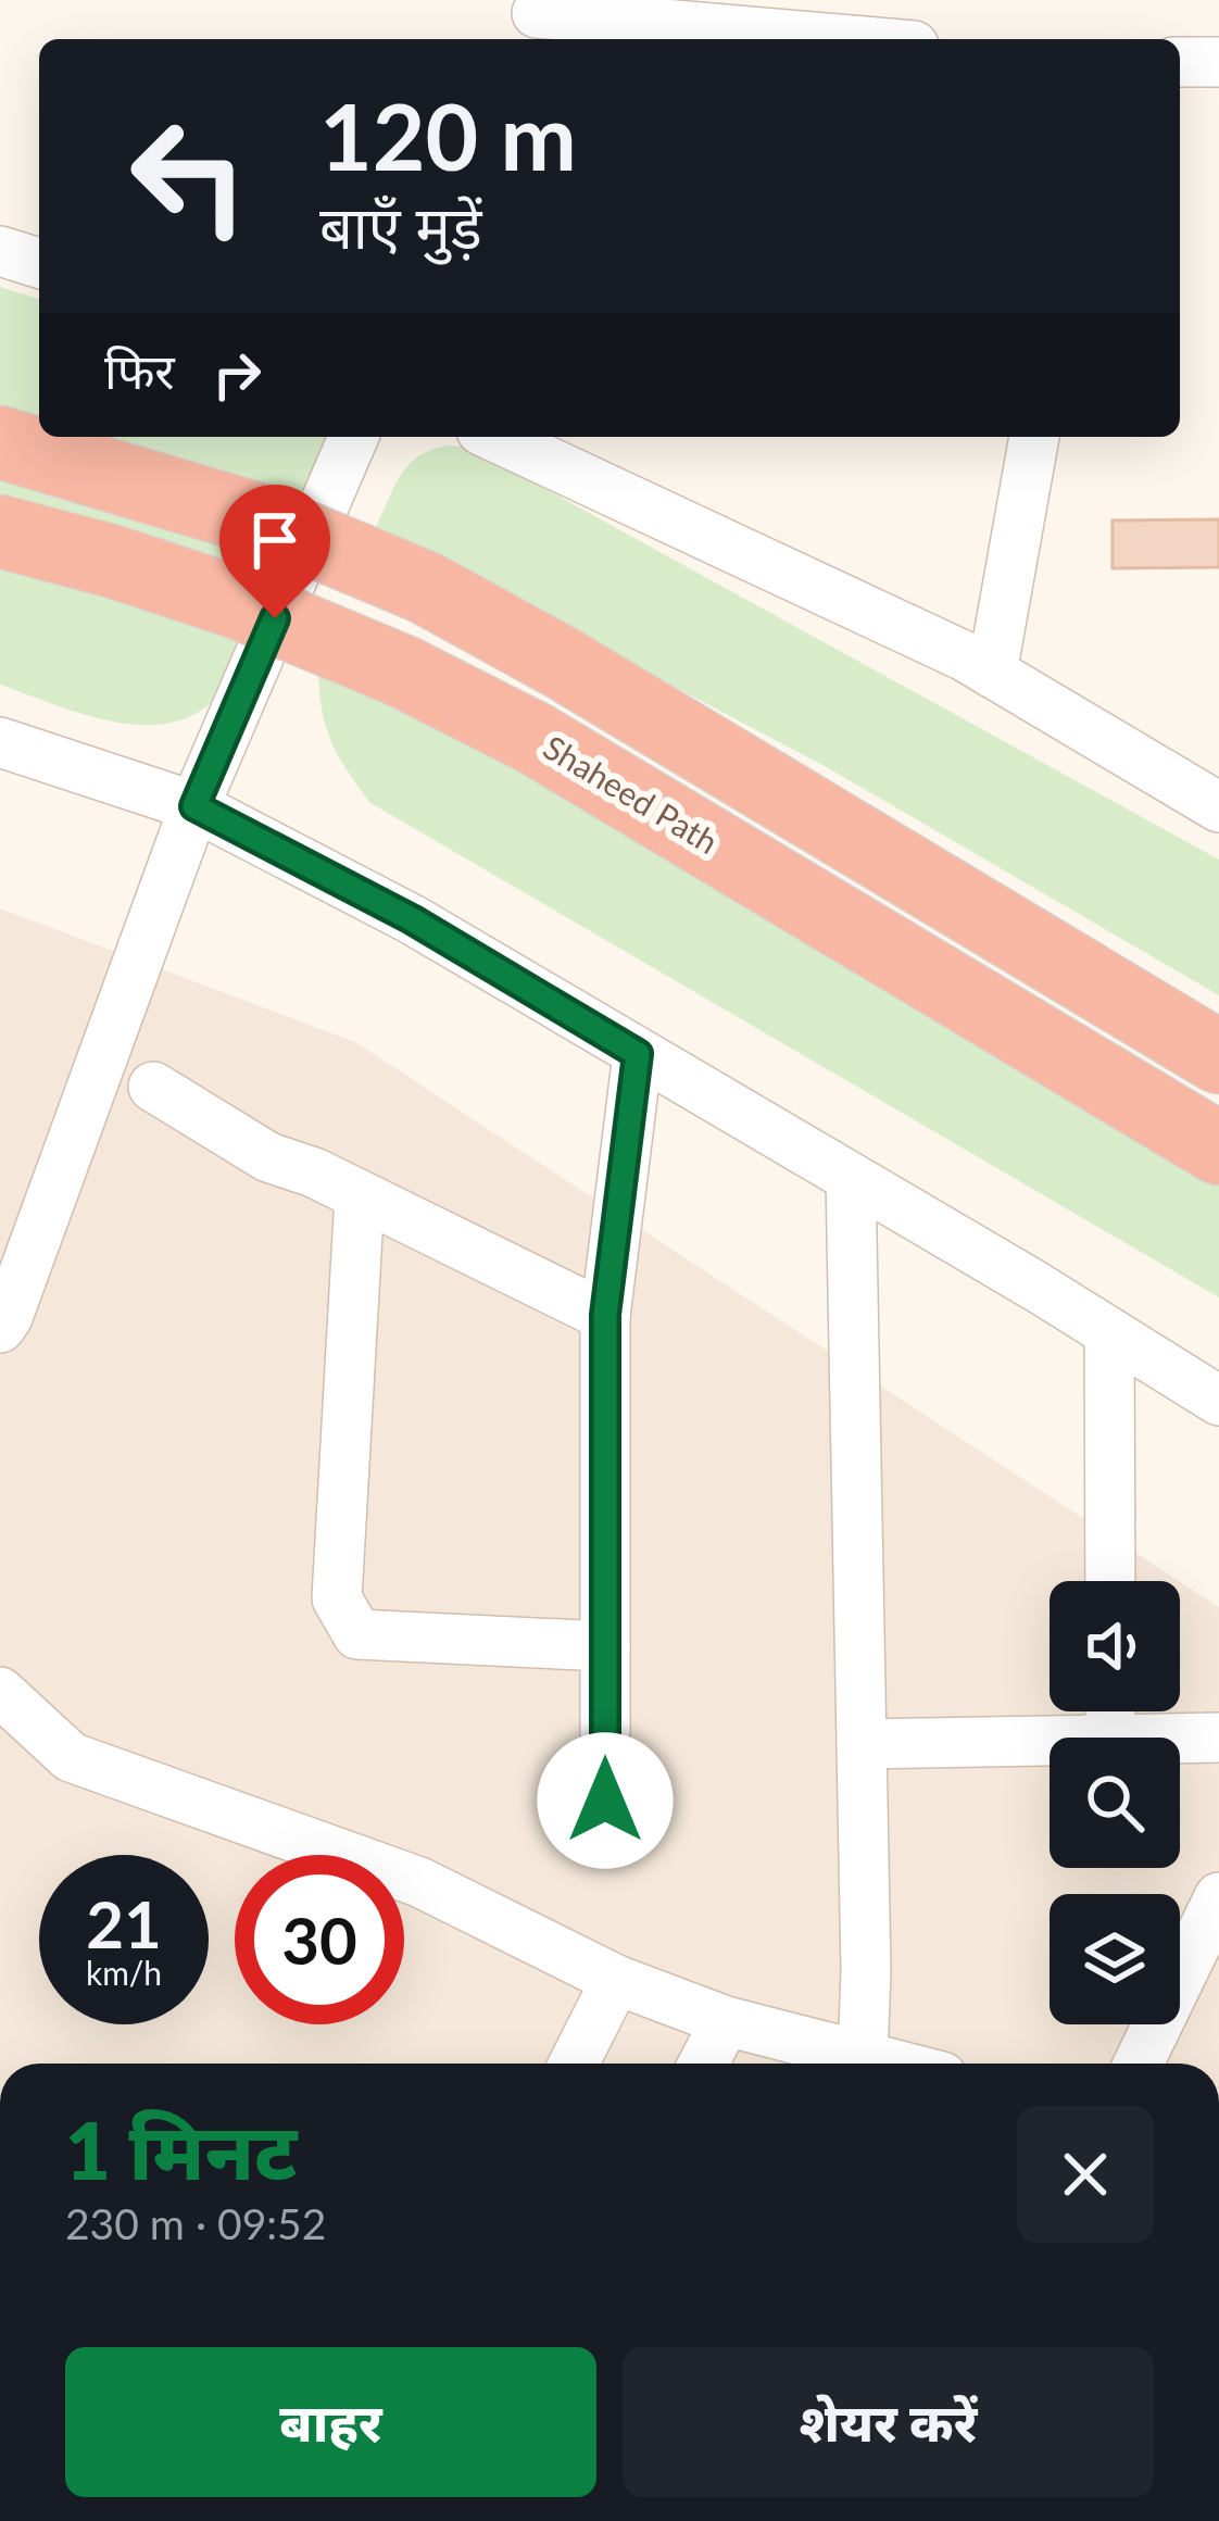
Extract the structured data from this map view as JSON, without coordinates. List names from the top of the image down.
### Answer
{
  "streets": {
    "highway": ["Shaheed Path"]
  },
  "page": {
    "turn": ["120 m", "बाएँ मुड़ें"],
    "then": "फिर",
    "speed": "21 km/h",
    "limit": "30",
    "heading": ["1 मिनट", "230 m · 09:52"],
    "buttons": ["बाहर", "शेयर करें"]
  }
}
